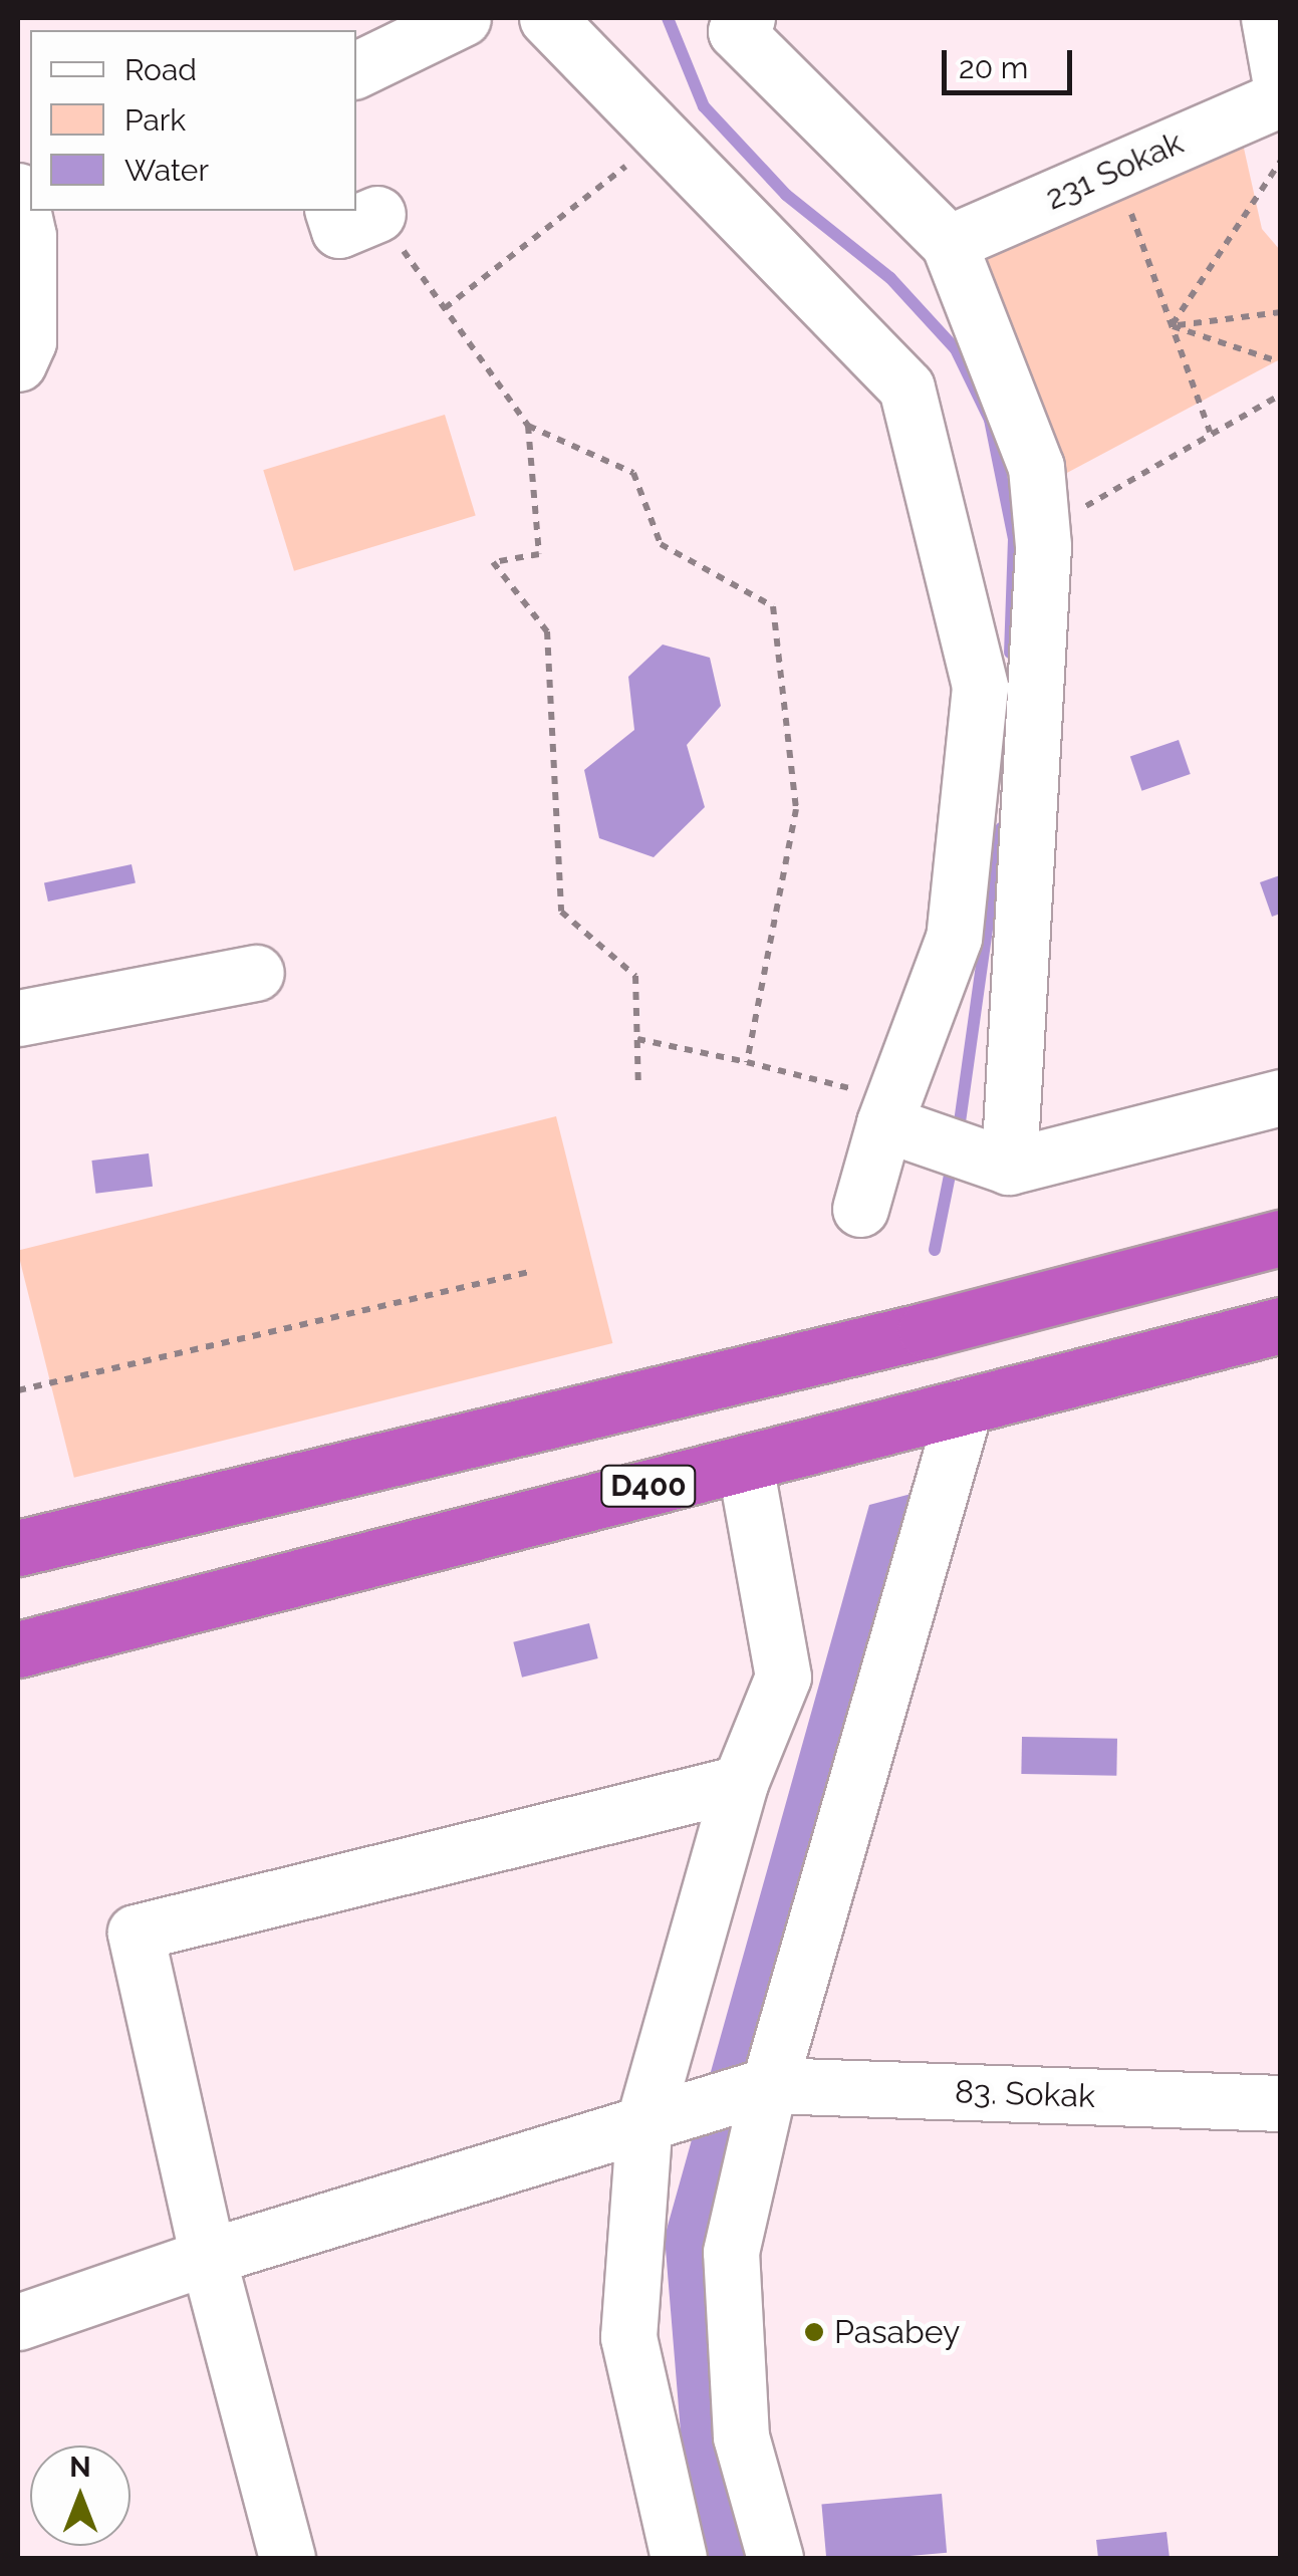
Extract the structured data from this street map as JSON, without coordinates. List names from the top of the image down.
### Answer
{
  "streets": {
    "highway": ["D400"],
    "street": ["231 Sokak", "83. Sokak"]
  },
  "places": ["Pasabey"],
  "legend": ["Road", "Park", "Water"],
  "scale_bar": "20 m",
  "north": "top"
}
